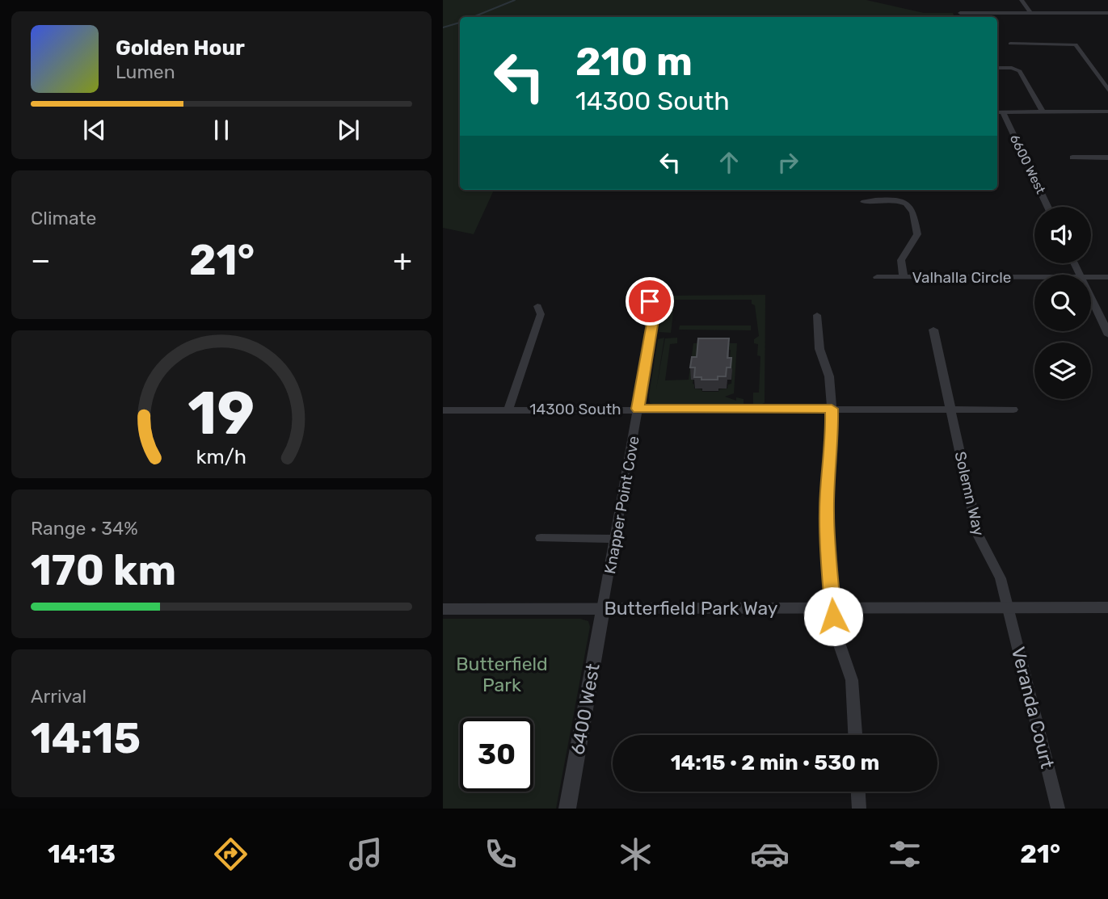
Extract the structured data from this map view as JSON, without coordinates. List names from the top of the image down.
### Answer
{
  "streets": {
    "street": [
      "6600 West",
      "Valhalla Circle",
      "14300 South",
      "Solemn Way",
      "Knapper Point Cove",
      "Butterfield Park Way",
      "Veranda Court",
      "6400 West"
    ]
  },
  "crossings": [
    ["14300 South", "Solemn Way"],
    ["14300 South", "Knapper Point Cove"],
    ["Solemn Way", "Butterfield Park Way"],
    ["Solemn Way", "Veranda Court"],
    ["Knapper Point Cove", "Butterfield Park Way"],
    ["Knapper Point Cove", "6400 West"],
    ["Butterfield Park Way", "Veranda Court"],
    ["Butterfield Park Way", "6400 West"]
  ],
  "parks": ["Butterfield Park"],
  "page": {
    "turn": ["210 m", "14300 South"],
    "song": ["Golden Hour", "Lumen"],
    "tile": [
      "Climate",
      ["Range · 34%", "170 km"],
      ["Arrival", "14:15"]
    ],
    "heat": ["−", "21°", "+"],
    "limit": "30",
    "trip": "14:15 · 2 min · 530 m",
    "tabs": ["14:13", "21°"],
    "gauge": ["19", "km/h"]
  }
}
